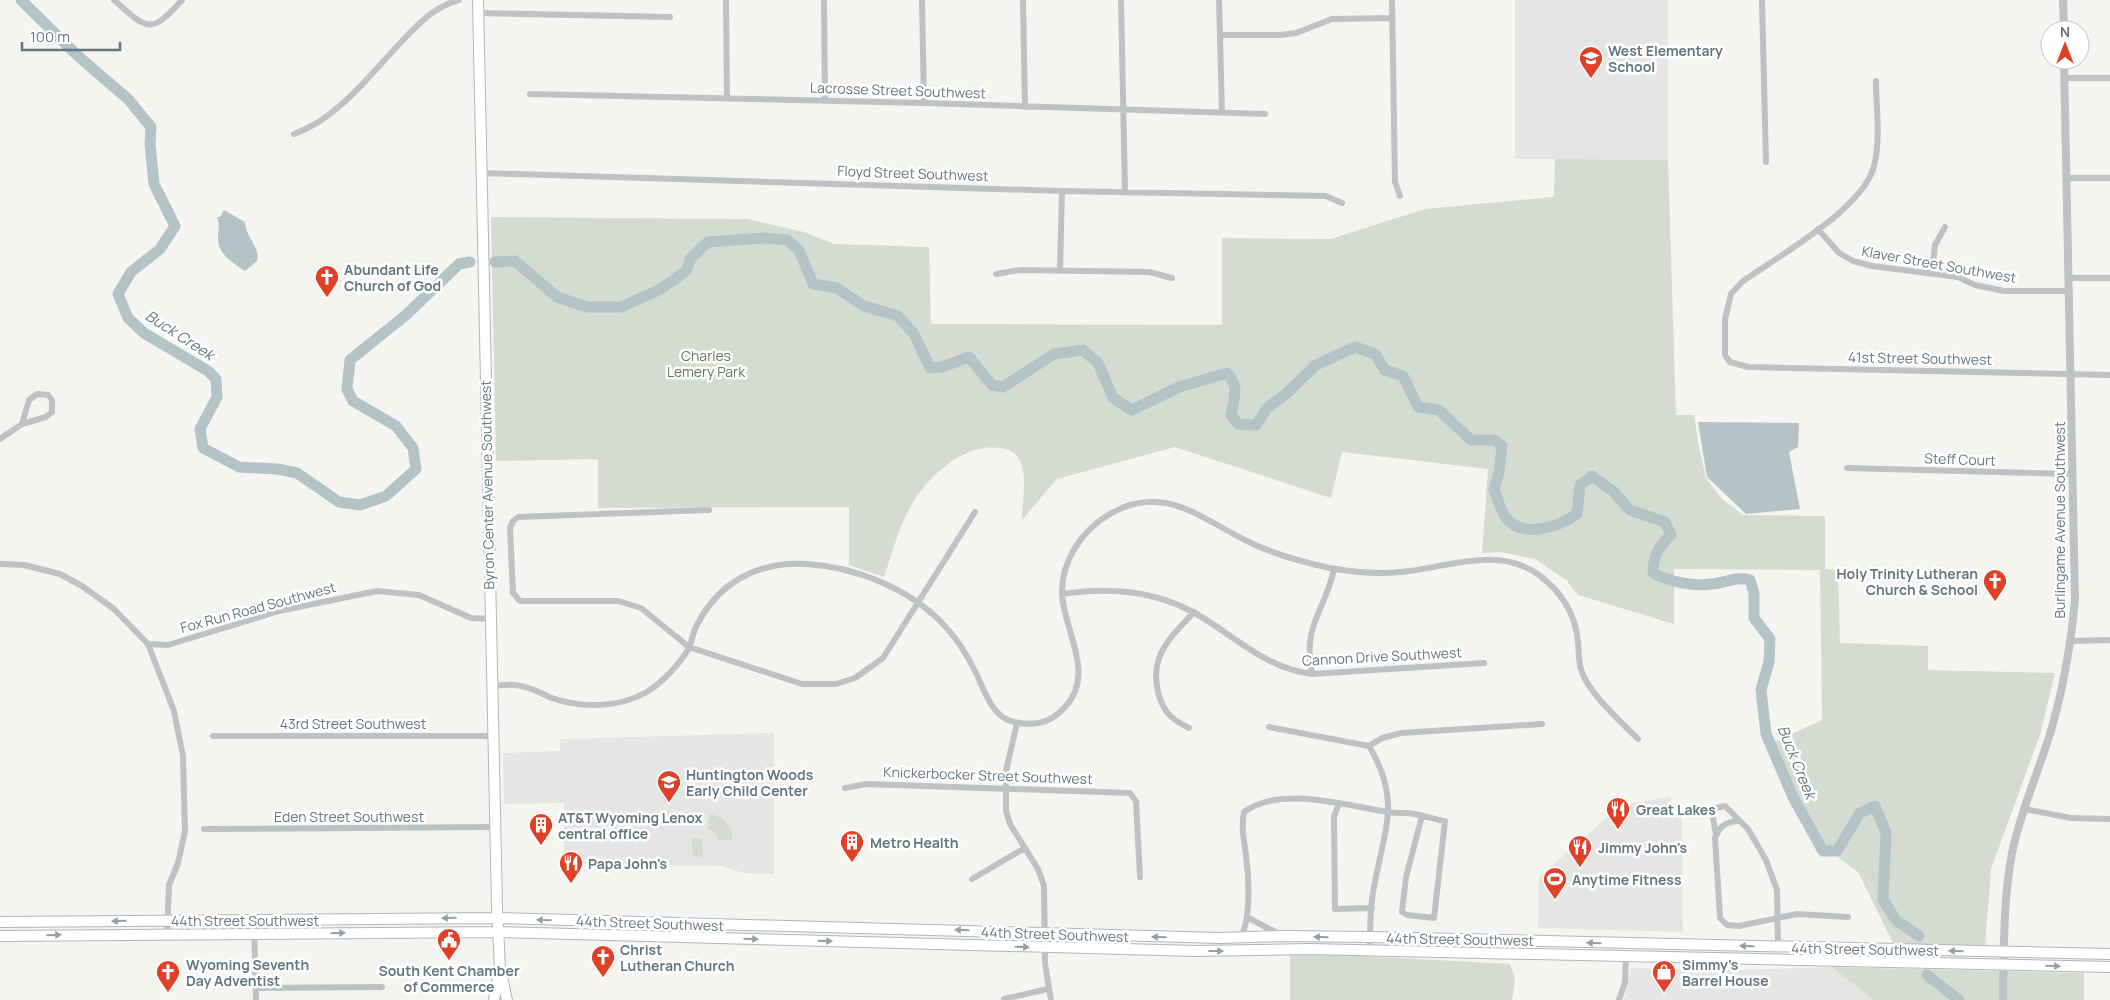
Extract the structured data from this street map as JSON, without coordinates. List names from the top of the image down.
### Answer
{
  "streets": {
    "main road": ["Byron Center Avenue Southwest", "44th Street Southwest"],
    "street": [
      "Lacrosse Street Southwest",
      "Floyd Street Southwest",
      "Klaver Street Southwest",
      "41st Street Southwest",
      "Steff Court",
      "Burlingame Avenue Southwest",
      "Fox Run Road Southwest",
      "Cannon Drive Southwest",
      "43rd Street Southwest",
      "Knickerbocker Street Southwest",
      "Eden Street Southwest"
    ]
  },
  "crossings": [
    ["Floyd Street Southwest", "Byron Center Avenue Southwest"],
    ["Klaver Street Southwest", "41st Street Southwest"],
    ["Klaver Street Southwest", "Burlingame Avenue Southwest"],
    ["41st Street Southwest", "Burlingame Avenue Southwest"],
    ["Steff Court", "Burlingame Avenue Southwest"],
    ["Byron Center Avenue Southwest", "Fox Run Road Southwest"],
    ["Byron Center Avenue Southwest", "43rd Street Southwest"],
    ["Byron Center Avenue Southwest", "Eden Street Southwest"],
    ["Byron Center Avenue Southwest", "44th Street Southwest"],
    ["Burlingame Avenue Southwest", "44th Street Southwest"]
  ],
  "water": ["Buck Creek"],
  "parks": ["Charles Lemery Park"],
  "places": {
    "school or university": ["West Elementary School", "Huntington Woods Early Child Center"],
    "church": [
      "Abundant Life Church of God",
      "Holy Trinity Lutheran Church & School",
      "Christ Lutheran Church",
      "Wyoming Seventh Day Adventist"
    ],
    "restaurant": ["Great Lakes", "Jimmy John's", "Papa John's"],
    "building": ["AT&T Wyoming Lenox central office", "Metro Health"],
    "sports": ["Anytime Fitness"],
    "public building": ["South Kent Chamber of Commerce"],
    "shop": ["Simmy’s Barrel House"]
  },
  "scale_bar": "100 m",
  "north": "top"
}
